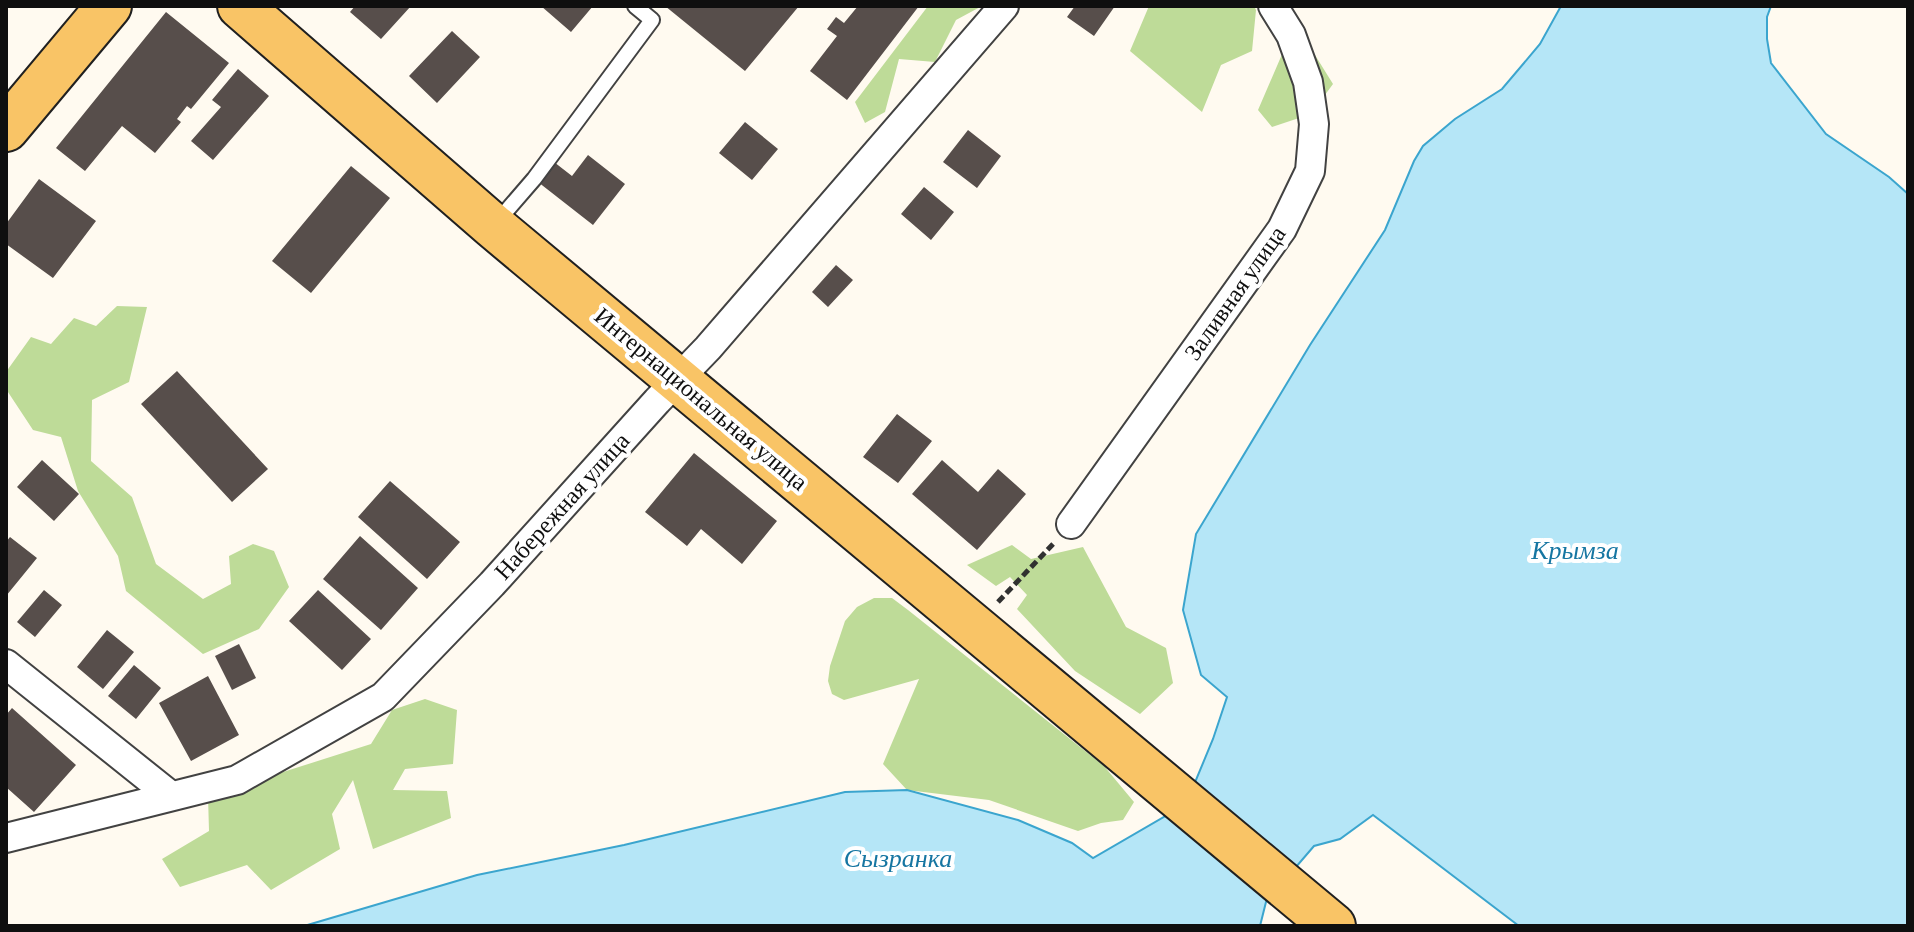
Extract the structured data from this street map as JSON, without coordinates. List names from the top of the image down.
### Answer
{
  "streets": {
    "main road": ["Интернациональная улица"],
    "street": ["Заливная улица", "Набережная улица"]
  },
  "crossings": [
    ["Интернациональная улица", "Набережная улица"]
  ],
  "water": ["Крымза", "Сызранка"]
}
